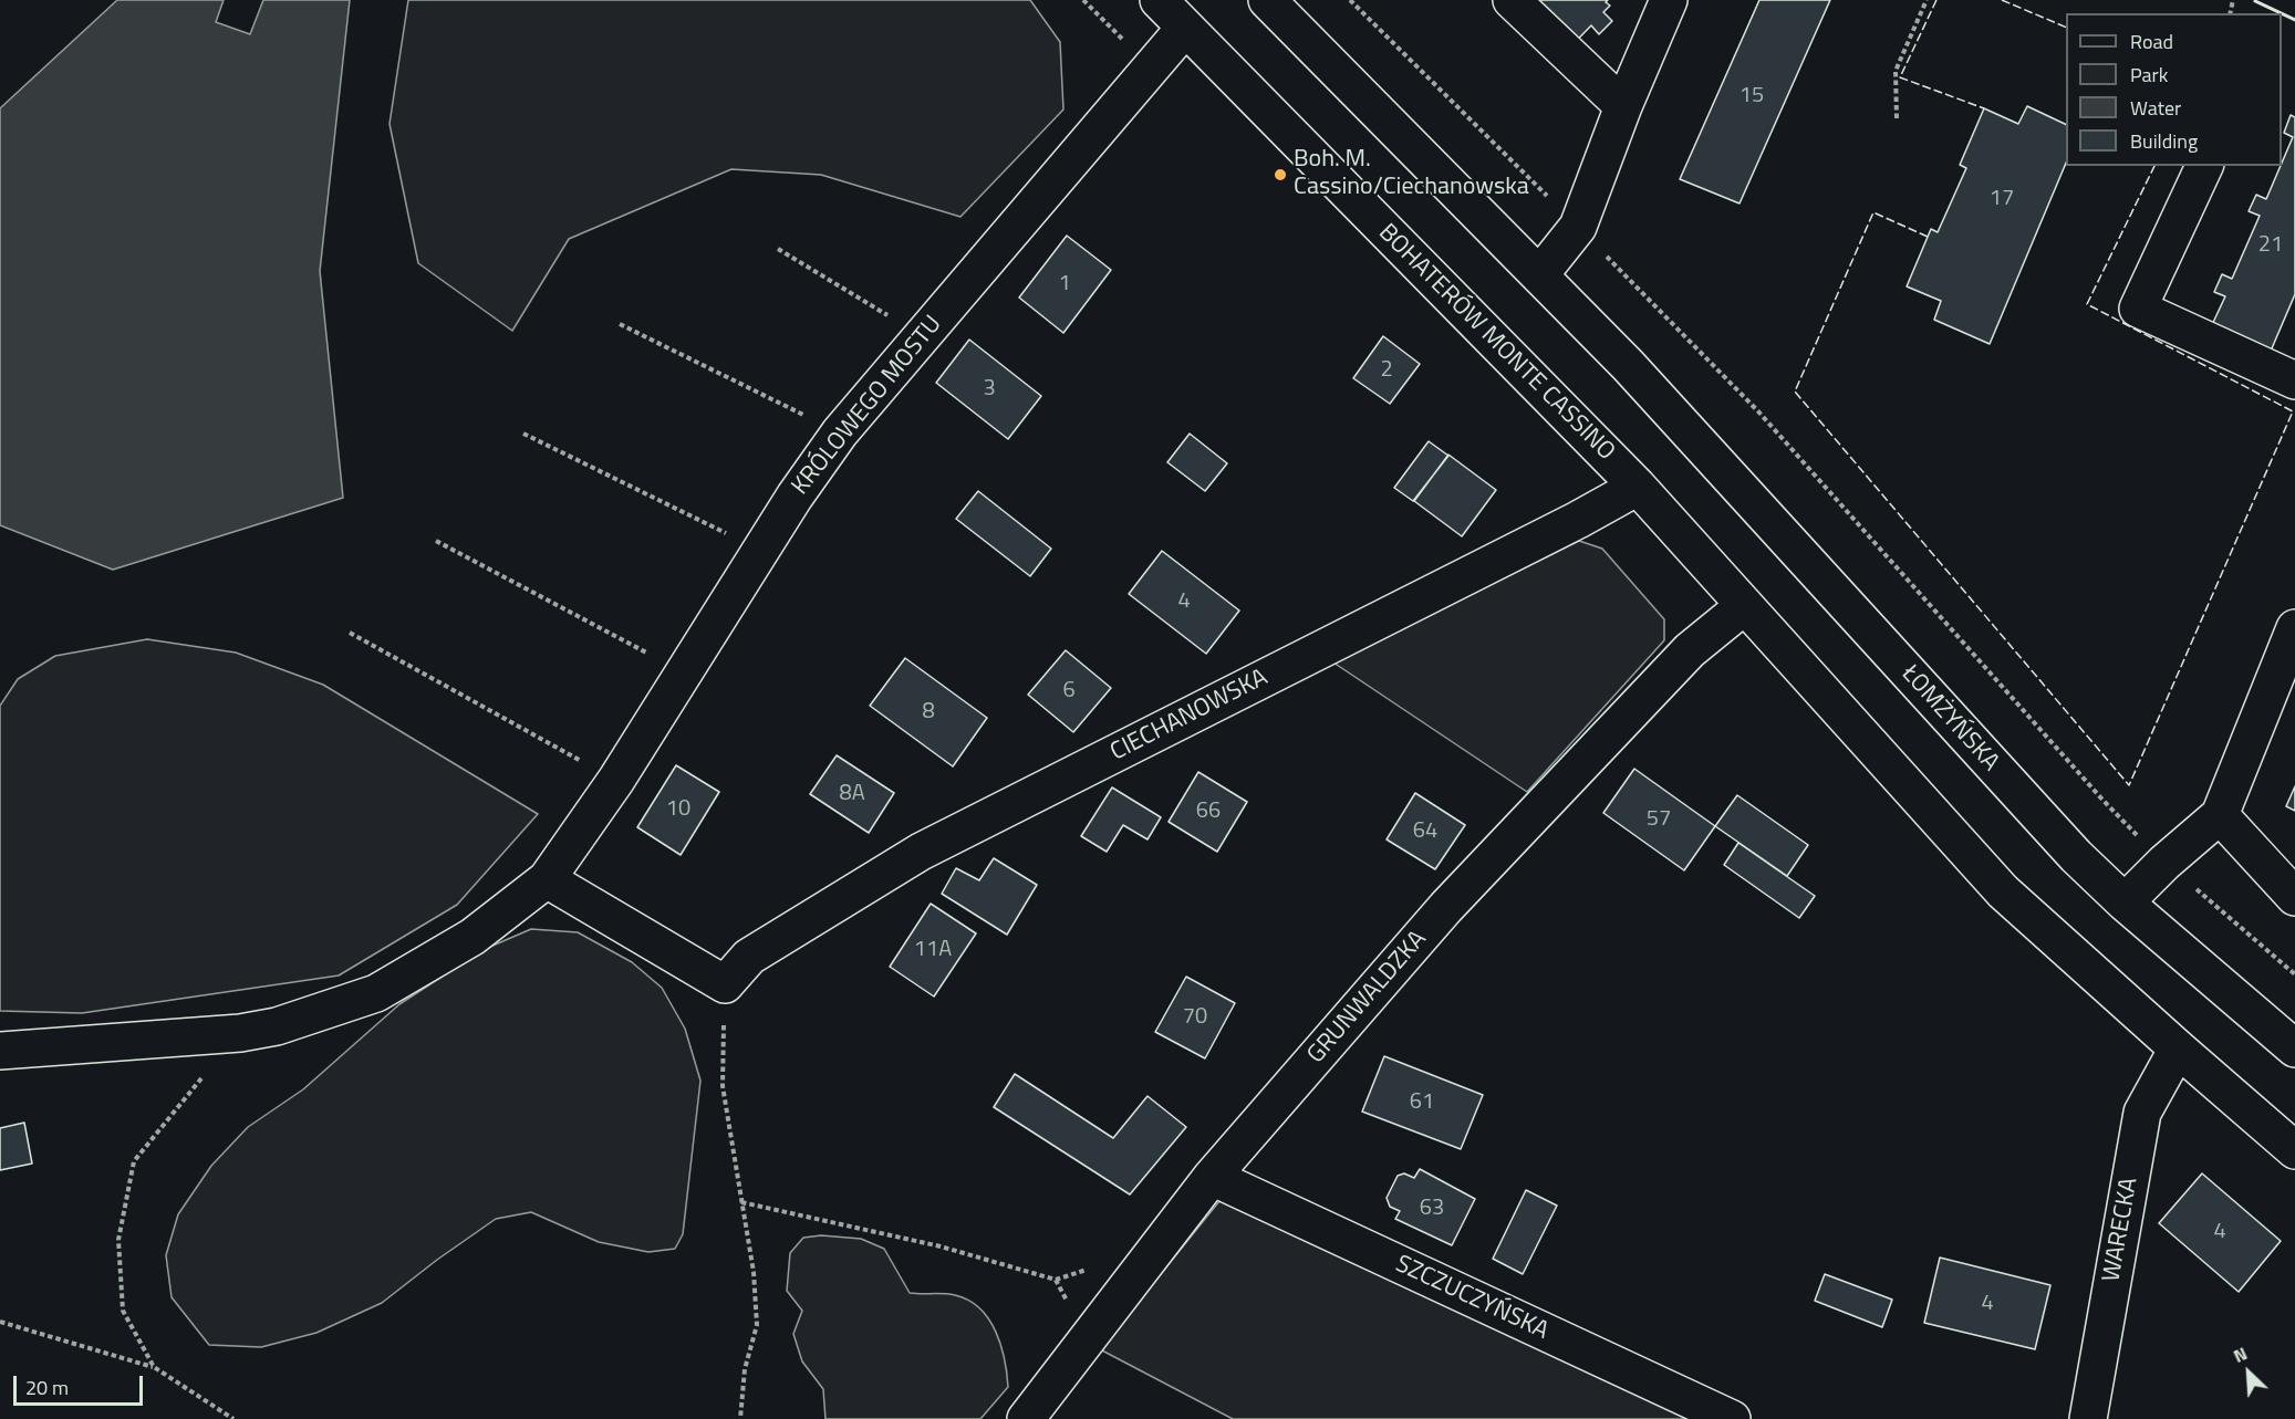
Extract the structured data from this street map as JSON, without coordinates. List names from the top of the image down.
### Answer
{
  "streets": {
    "street": [
      "BOHATERÓW MONTE CASSINO",
      "KRÓLOWEGO MOSTU",
      "CIECHANOWSKA",
      "ŁOMŻYŃSKA",
      "GRUNWALDZKA",
      "WARECKA",
      "SZCZUCZYŃSKA"
    ]
  },
  "crossings": [
    ["BOHATERÓW MONTE CASSINO", "KRÓLOWEGO MOSTU"],
    ["BOHATERÓW MONTE CASSINO", "CIECHANOWSKA"],
    ["GRUNWALDZKA", "SZCZUCZYŃSKA"]
  ],
  "places": ["Boh. M. Cassino/Ciechanowska"],
  "house_numbers": [
    "15",
    "17",
    "21",
    "1",
    "2",
    "3",
    "4",
    "6",
    "8",
    "8A",
    "10",
    "66",
    "57",
    "64",
    "11A",
    "70",
    "61",
    "63",
    "4",
    "4"
  ],
  "legend": [
    "Road",
    "Park",
    "Water",
    "Building"
  ],
  "scale_bar": "20 m",
  "north": "top left"
}
